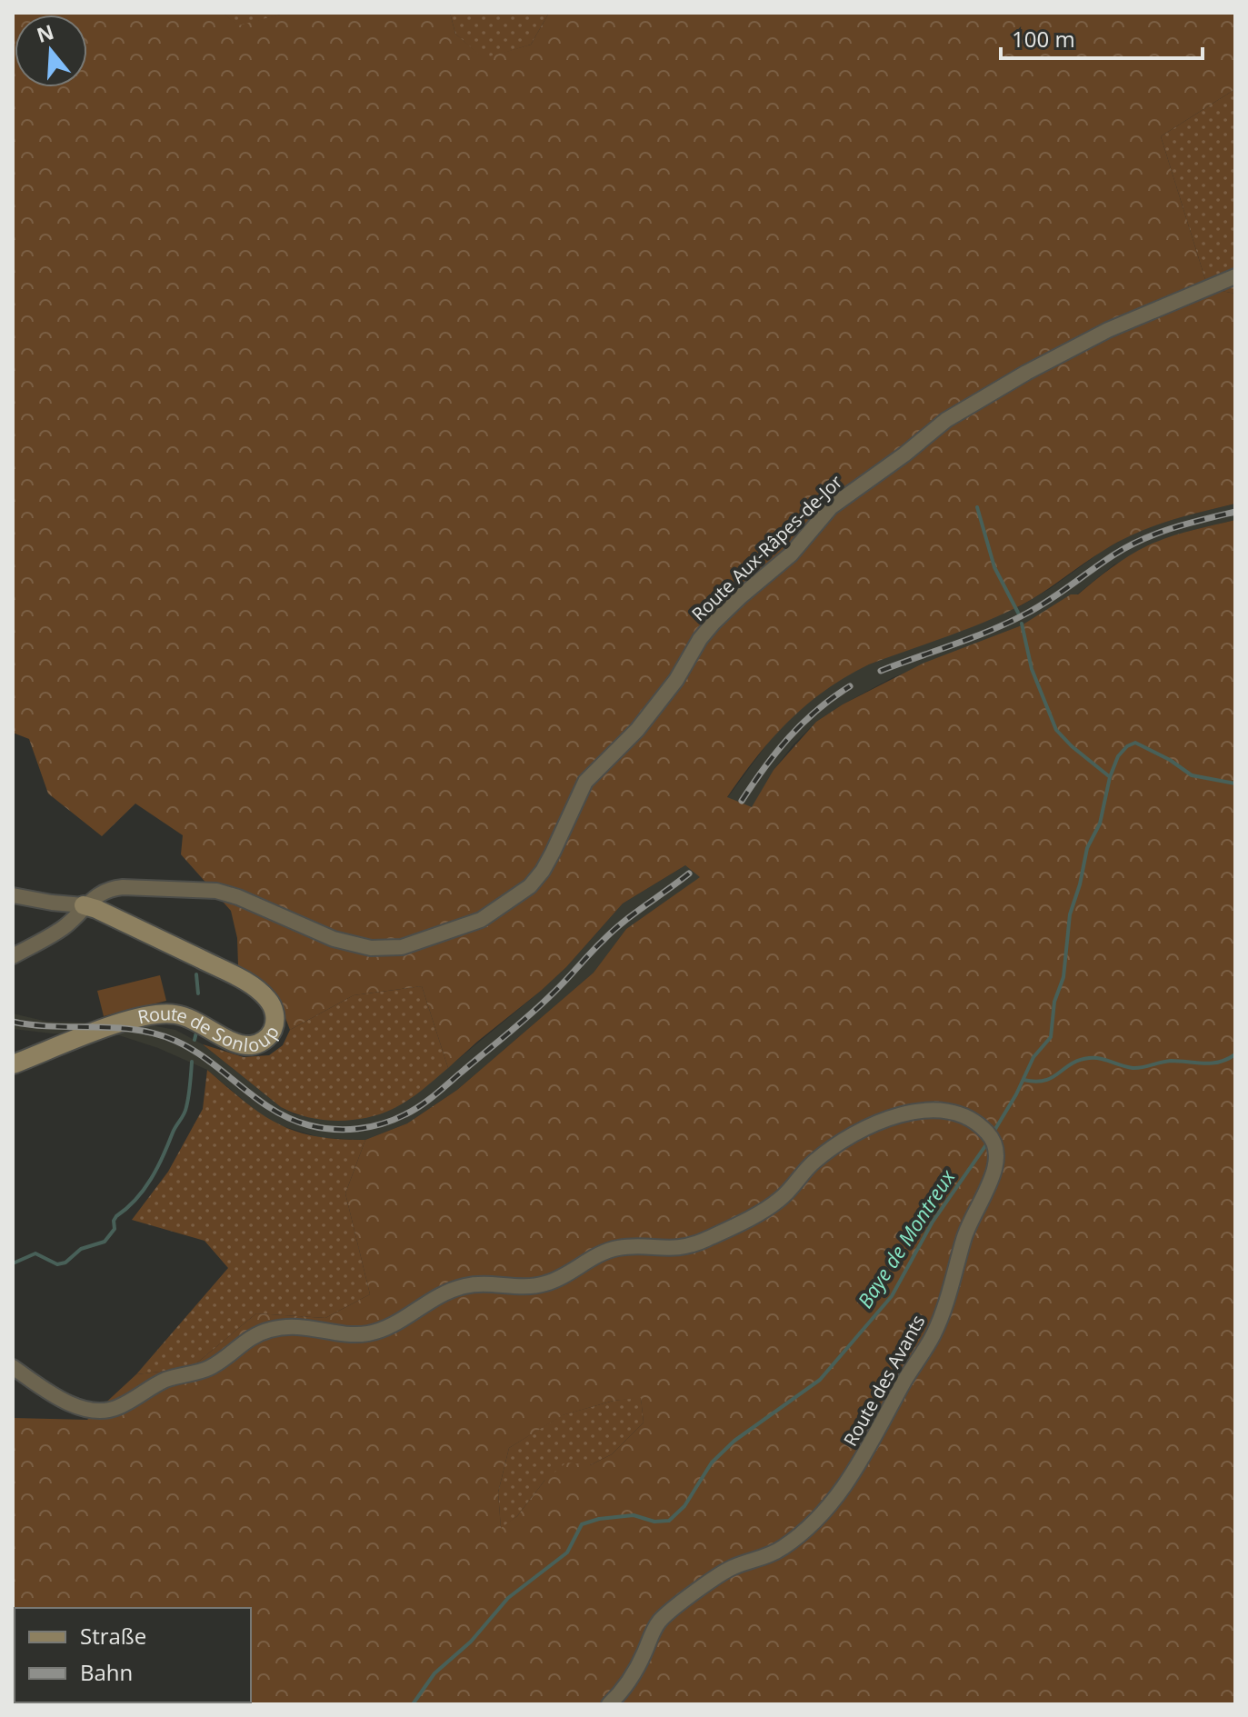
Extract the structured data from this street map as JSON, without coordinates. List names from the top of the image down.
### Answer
{
  "streets": {
    "street": ["Route Aux-Râpes-de-Jor", "Route de Sonloup", "Route des Avants"]
  },
  "crossings": [
    ["Route Aux-Râpes-de-Jor", "Route de Sonloup"]
  ],
  "water": ["Baye de Montreux"],
  "legend": ["Straße", "Bahn"],
  "scale_bar": "100 m",
  "north": "top"
}
